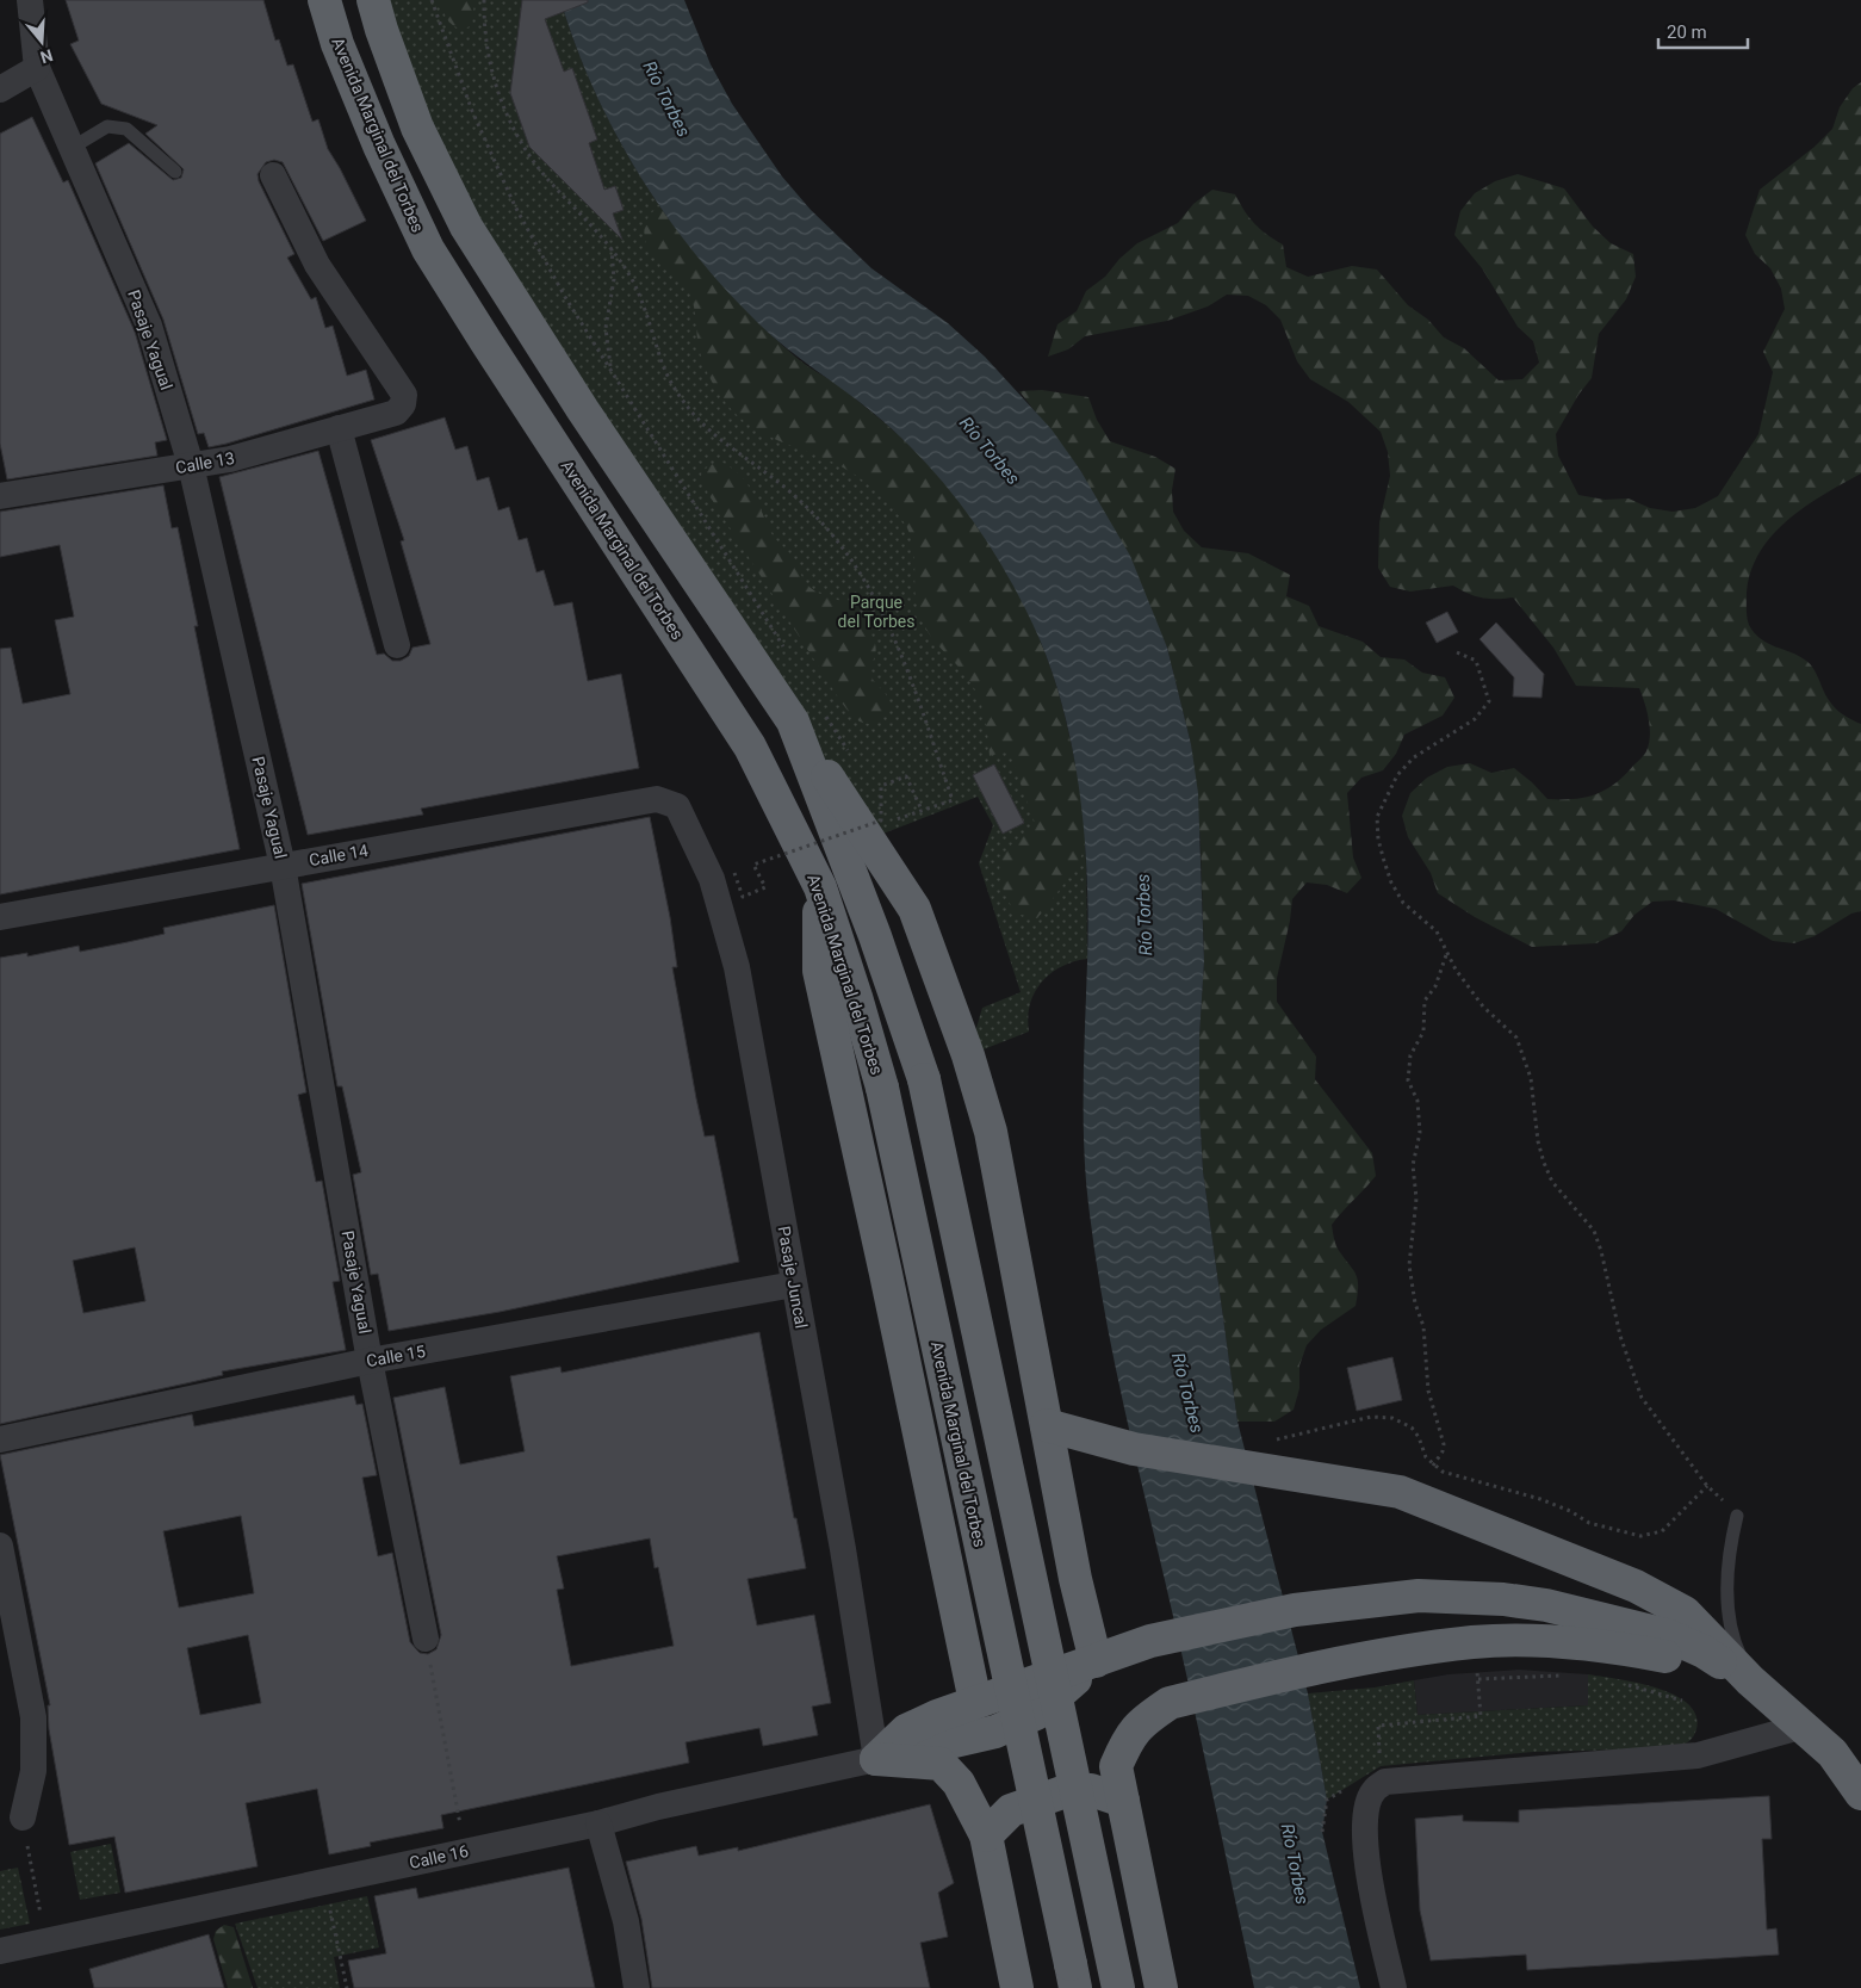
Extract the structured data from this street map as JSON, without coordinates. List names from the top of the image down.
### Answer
{
  "streets": {
    "highway": ["Avenida Marginal del Torbes"],
    "street": [
      "Pasaje Yagual",
      "Calle 13",
      "Calle 14",
      "Pasaje Juncal",
      "Calle 15",
      "Calle 16"
    ]
  },
  "crossings": [
    ["Pasaje Yagual", "Calle 13"],
    ["Pasaje Yagual", "Calle 14"],
    ["Pasaje Yagual", "Calle 15"],
    ["Calle 14", "Pasaje Juncal"],
    ["Pasaje Juncal", "Calle 15"],
    ["Pasaje Juncal", "Calle 16"]
  ],
  "water": ["Río Torbes"],
  "parks": ["Parque del Torbes"],
  "scale_bar": "20 m",
  "north": "bottom"
}
